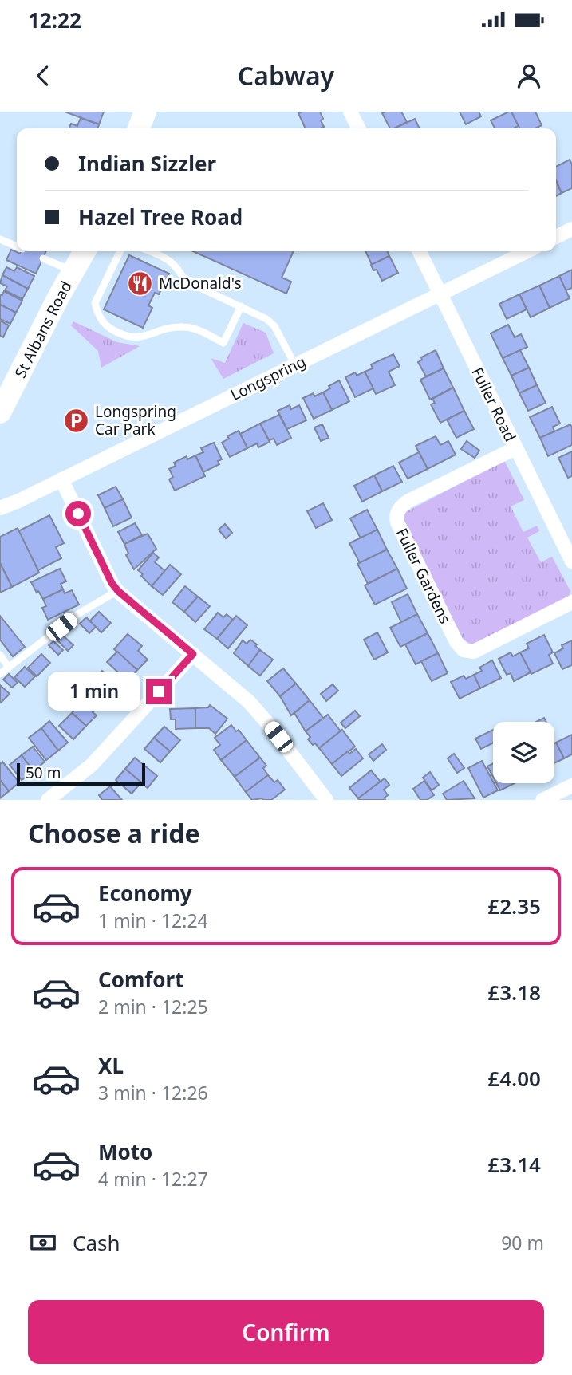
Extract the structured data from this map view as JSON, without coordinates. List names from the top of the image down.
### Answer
{
  "streets": {
    "main road": ["St Albans Road"],
    "street": ["Longspring", "Fuller Road", "Fuller Gardens"]
  },
  "crossings": [
    ["Longspring", "Fuller Road"],
    ["Fuller Road", "Fuller Gardens"]
  ],
  "places": {
    "restaurant": ["McDonald's"],
    "parking": ["Longspring Car Park"]
  },
  "scale_bar": "50 m",
  "page": {
    "status": "12:22",
    "header": "Cabway",
    "banner": ["Indian Sizzler", "Hazel Tree Road"],
    "bubble": "1 min",
    "scale": "50 m",
    "heading": "Choose a ride",
    "list": [
      {
        "name": "Economy",
        "note": "1 min · 12:24",
        "value": "£2.35"
      },
      {
        "name": "Comfort",
        "note": "2 min · 12:25",
        "value": "£3.18"
      },
      {
        "name": "XL",
        "note": "3 min · 12:26",
        "value": "£4.00"
      },
      {
        "name": "Moto",
        "note": "4 min · 12:27",
        "value": "£3.14"
      }
    ],
    "pay": ["Cash", "90 m"],
    "buttons": "Confirm"
  }
}
